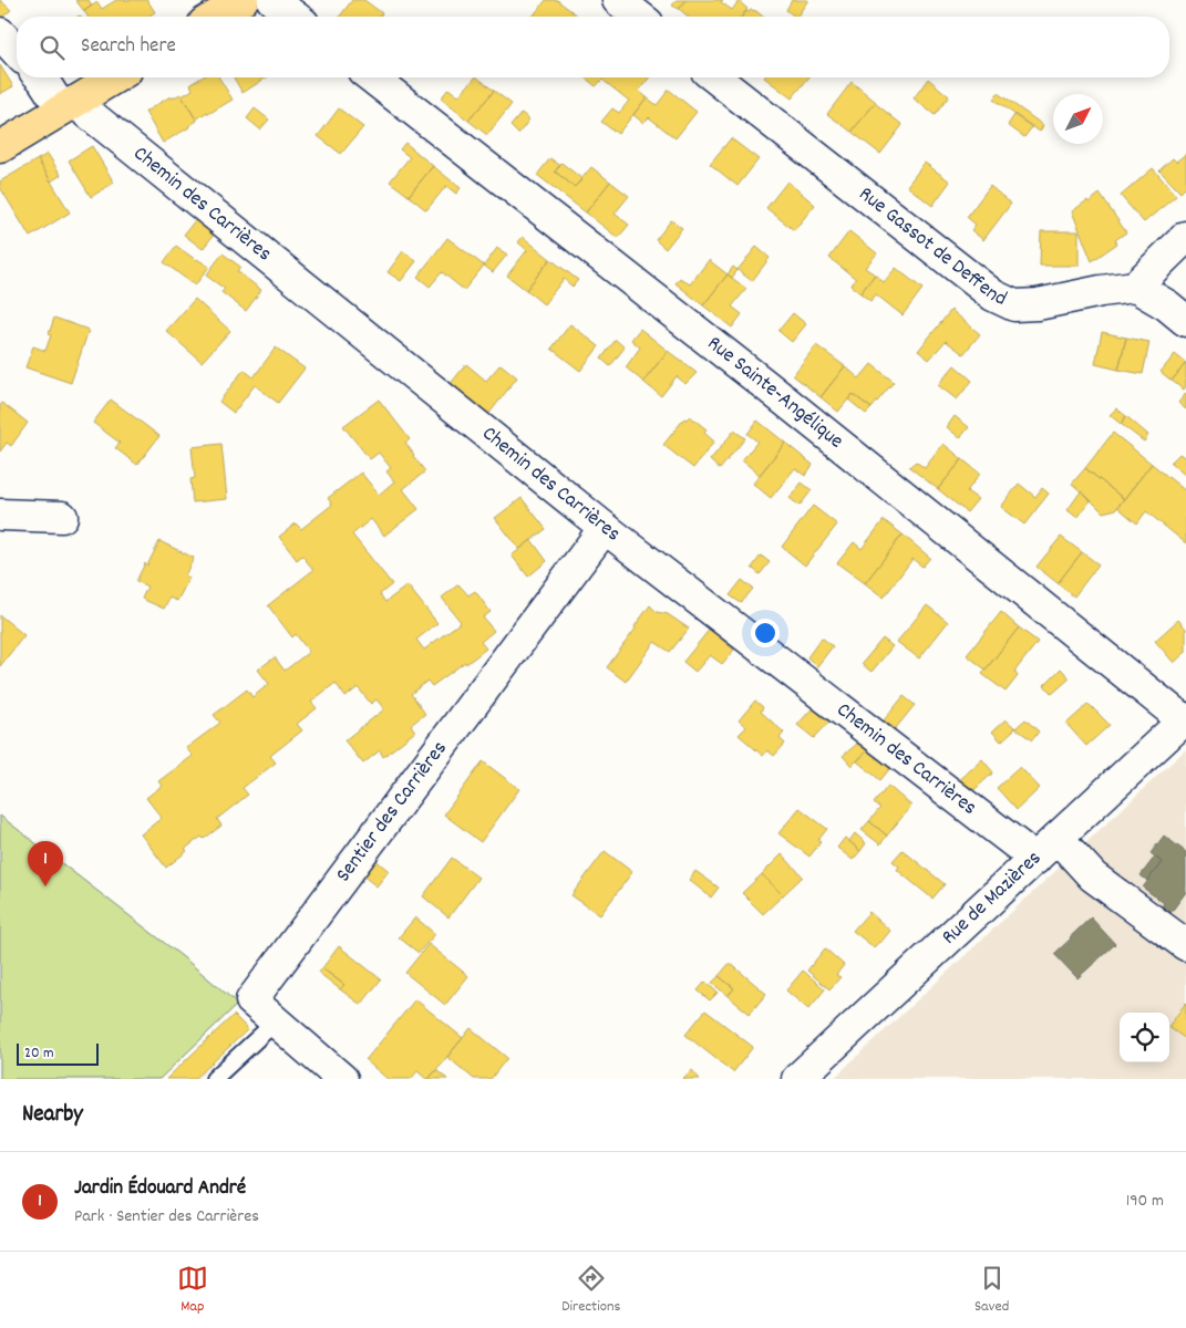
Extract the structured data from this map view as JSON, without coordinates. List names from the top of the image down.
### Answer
{
  "streets": {
    "street": [
      "Chemin des Carrières",
      "Rue Gassot de Deffend",
      "Rue Sainte-Angélique",
      "Sentier des Carrières",
      "Rue de Mazières"
    ]
  },
  "crossings": [
    ["Chemin des Carrières", "Sentier des Carrières"],
    ["Chemin des Carrières", "Rue de Mazières"],
    ["Rue Sainte-Angélique", "Rue de Mazières"]
  ],
  "scale_bar": "20 m",
  "north": "top right",
  "page": {
    "search": "Search here",
    "pins": "1",
    "scale": "20 m",
    "heading": "Nearby",
    "list": [
      {
        "mark": "1",
        "name": "Jardin Édouard André",
        "note": "Park · Sentier des Carrières",
        "value": "190 m"
      }
    ],
    "nav": ["Map", "Directions", "Saved"]
  }
}
